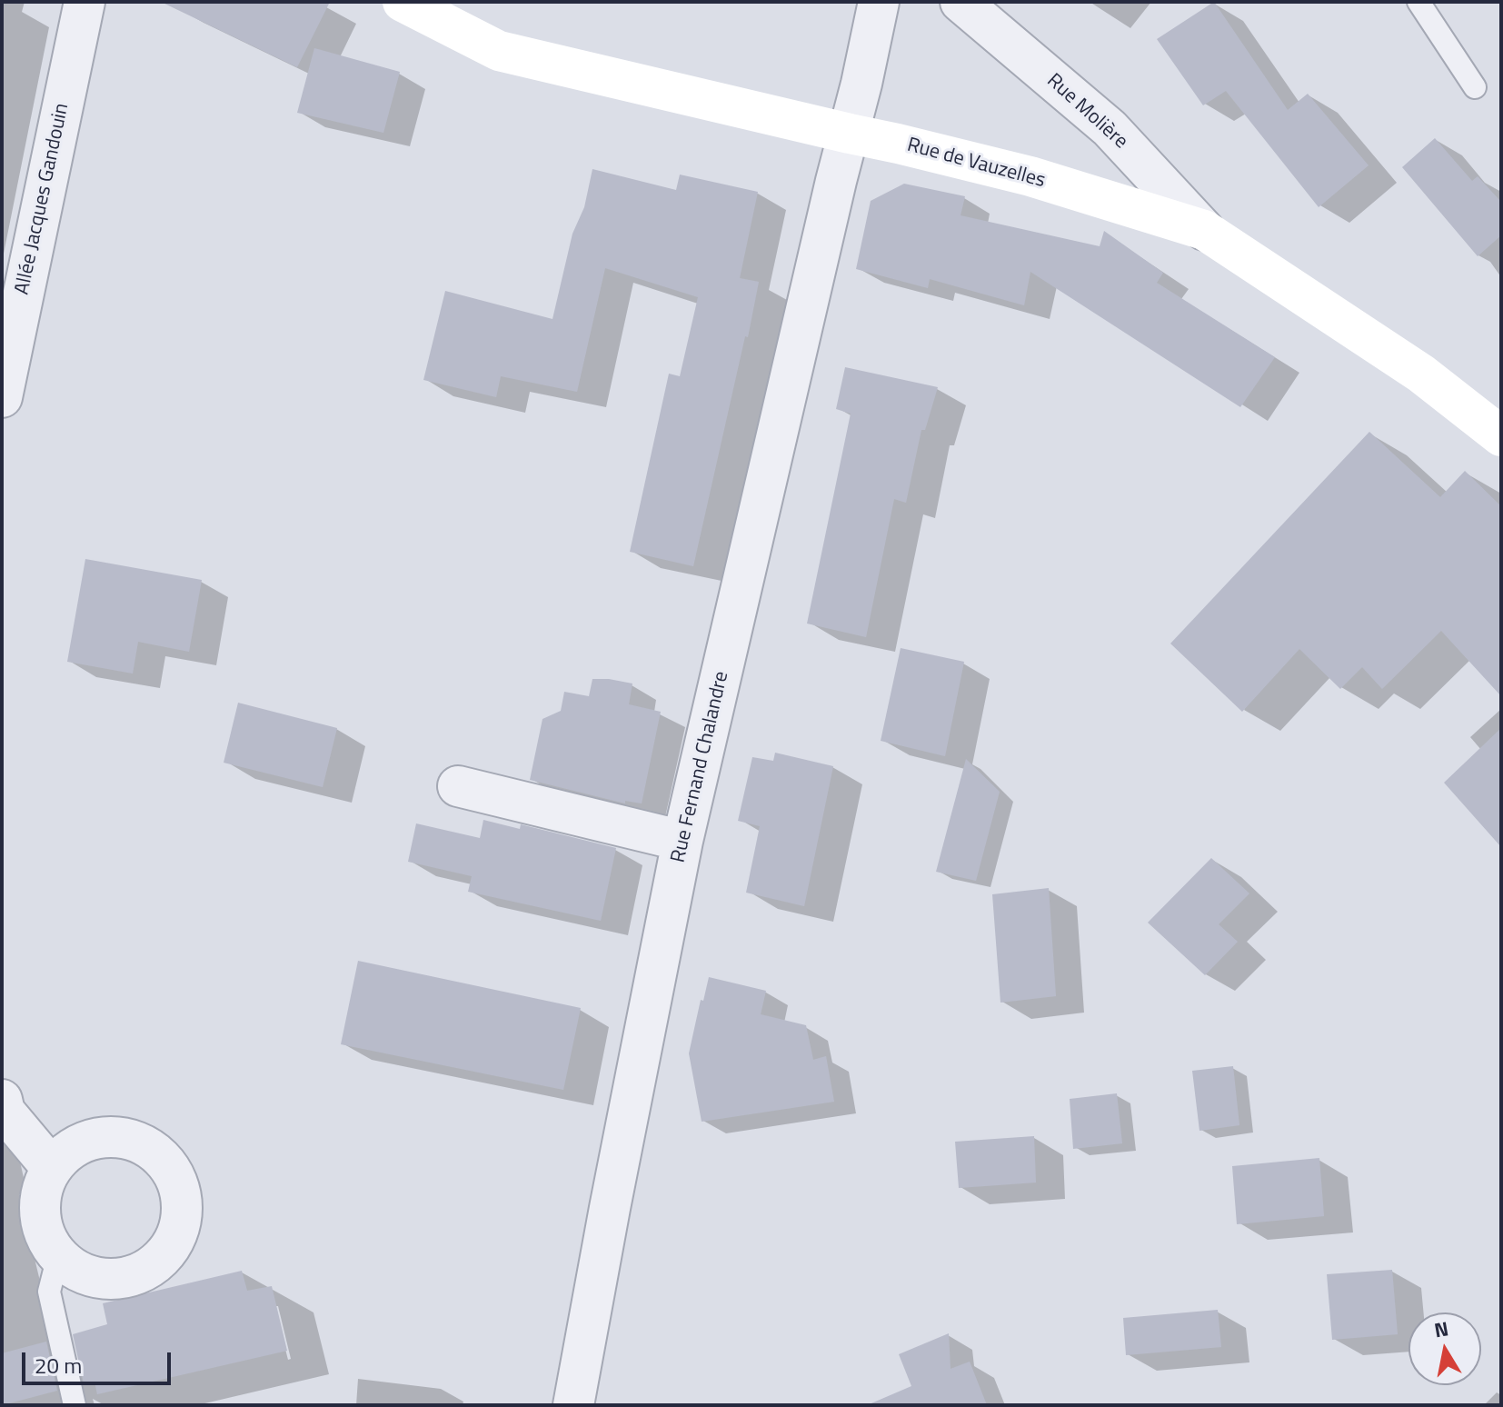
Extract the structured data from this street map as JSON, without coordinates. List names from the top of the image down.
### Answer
{
  "streets": {
    "main road": ["Rue de Vauzelles"],
    "street": ["Rue Molière", "Allée Jacques Gandouin", "Rue Fernand Chalandre"]
  },
  "crossings": [
    ["Rue Molière", "Rue de Vauzelles"],
    ["Rue de Vauzelles", "Rue Fernand Chalandre"]
  ],
  "scale_bar": "20 m",
  "north": "top"
}
